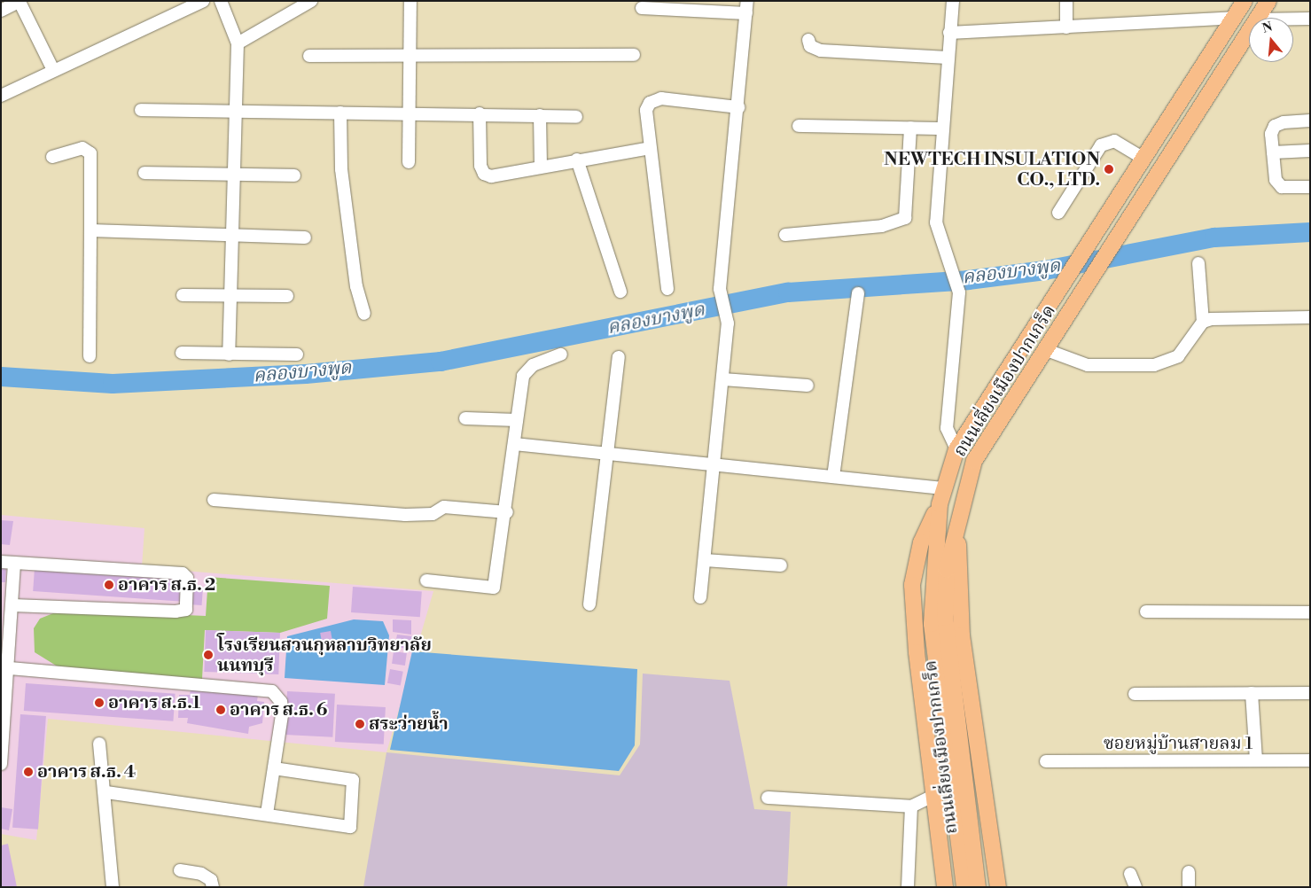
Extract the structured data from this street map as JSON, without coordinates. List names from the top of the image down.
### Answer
{
  "streets": {
    "main road": ["ถนนเลี่ยงเมืองปากเกร็ด"],
    "street": ["ซอยหมู่บ้านสายลม 1"]
  },
  "water": ["คลองบางพูด"],
  "places": [
    "NEWTECH INSULATION CO., LTD.",
    "อาคาร ส.ธ. 2",
    "โรงเรียนสวนกุหลาบวิทยาลัย นนทบุรี",
    "อาคาร ส.ธ.1",
    "อาคาร ส.ธ. 6",
    "สระว่ายน้ำ",
    "อาคาร ส.ธ. 4"
  ],
  "north": "top"
}
